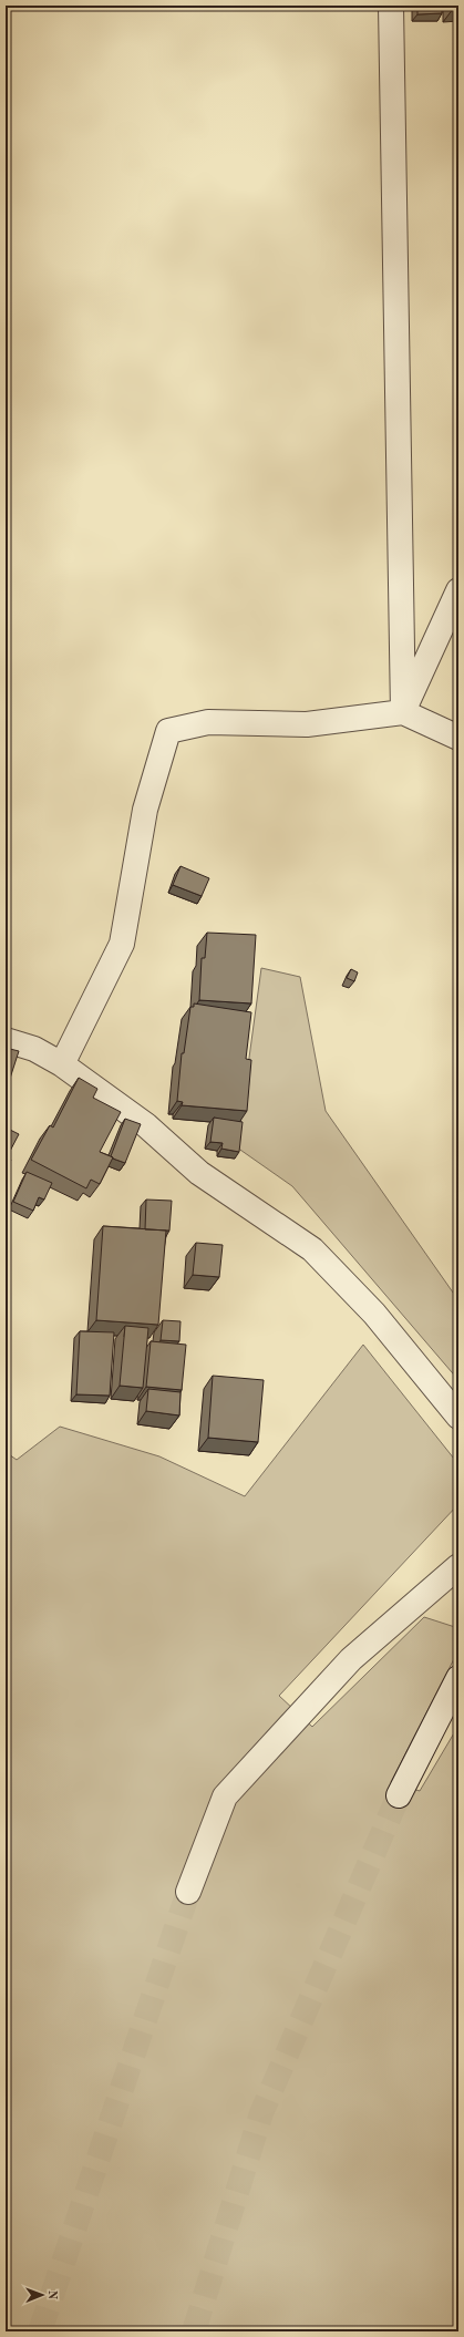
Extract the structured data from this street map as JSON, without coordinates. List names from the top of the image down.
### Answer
{
  "north": "right"
}
